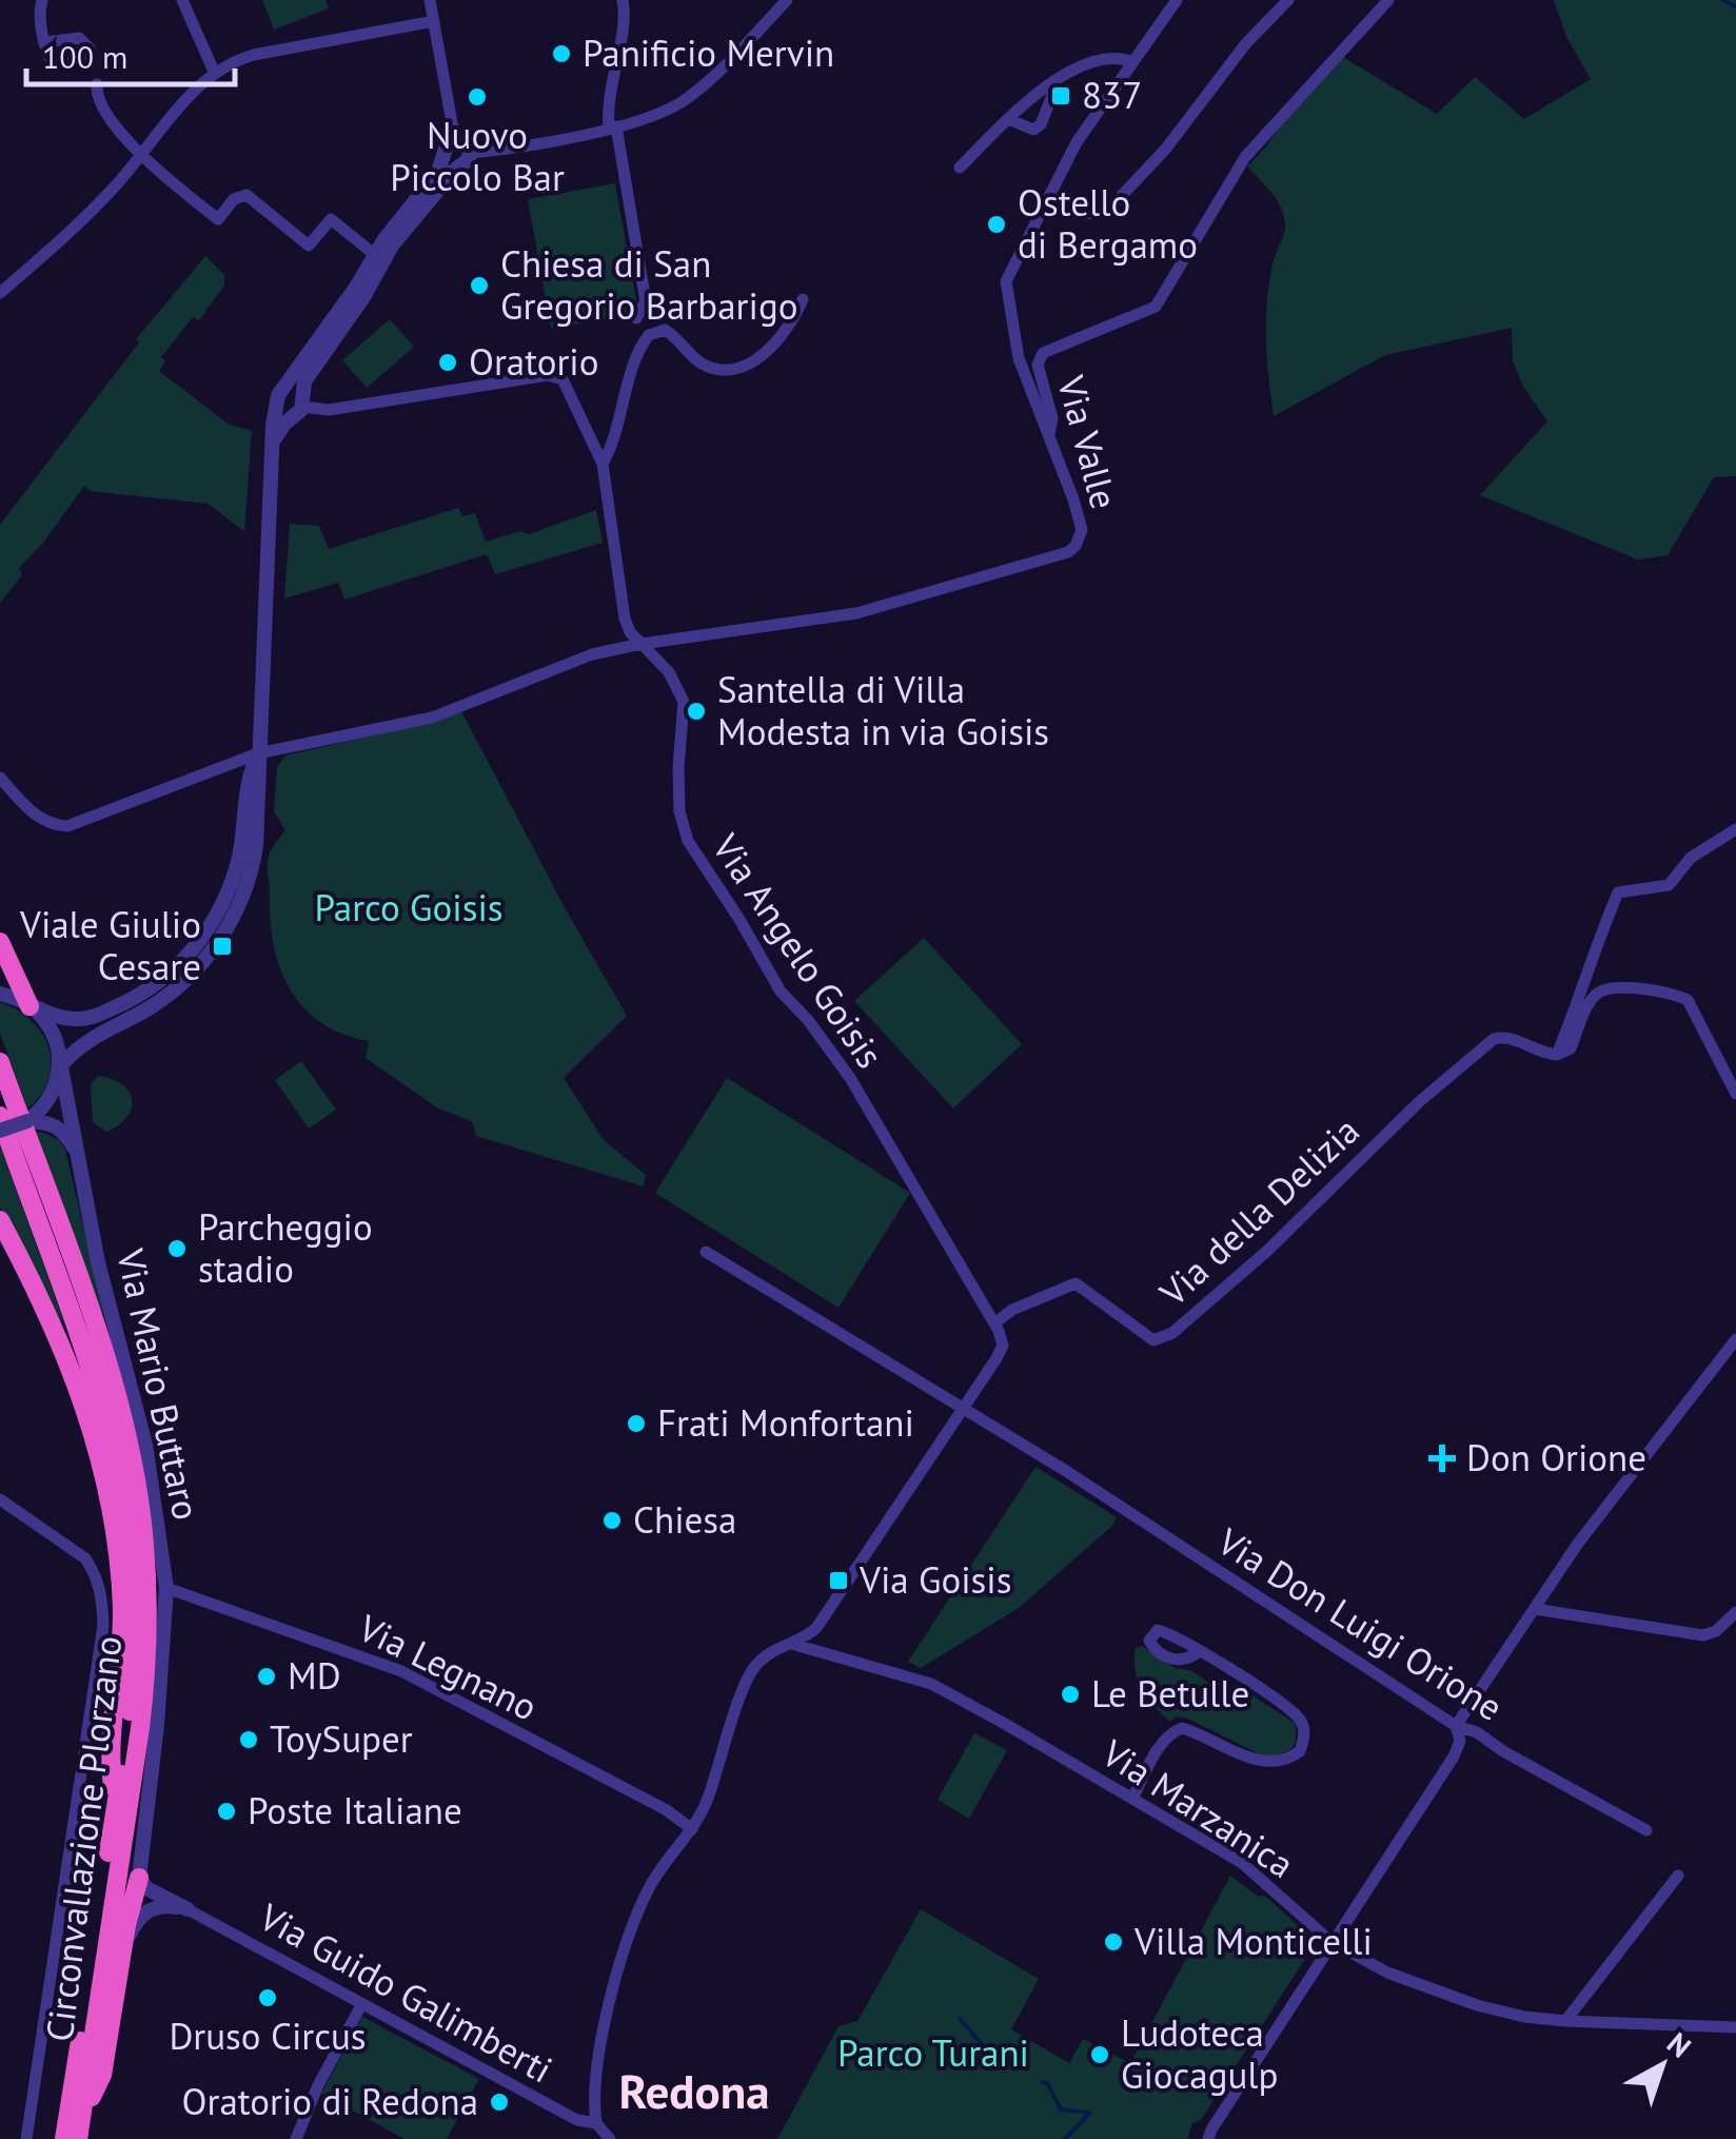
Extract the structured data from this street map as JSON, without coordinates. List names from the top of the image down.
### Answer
{
  "streets": {
    "highway": ["Circonvallazione Plorzano"],
    "street": [
      "Via Valle",
      "Via Angelo Goisis",
      "Via della Delizia",
      "Via Mario Buttaro",
      "Via Don Luigi Orione",
      "Via Legnano",
      "Via Marzanica",
      "Via Guido Galimberti"
    ]
  },
  "crossings": [
    ["Via Valle", "Via Angelo Goisis"],
    ["Via Angelo Goisis", "Via della Delizia"],
    ["Via Mario Buttaro", "Via Legnano"]
  ],
  "districts": ["Redona"],
  "parks": ["Parco Goisis", "Parco Turani"],
  "places": {
    "other": [
      "Panificio Mervin",
      "Nuovo Piccolo Bar",
      "Ostello di Bergamo",
      "Chiesa di San Gregorio Barbarigo",
      "Oratorio",
      "Santella di Villa Modesta in via Goisis",
      "Parcheggio stadio",
      "Frati Monfortani",
      "Chiesa",
      "MD",
      "Le Betulle",
      "ToySuper",
      "Poste Italiane",
      "Villa Monticelli",
      "Druso Circus",
      "Ludoteca Giocagulp",
      "Oratorio di Redona"
    ],
    "transit": ["837", "Viale Giulio Cesare", "Via Goisis"],
    "health": ["Don Orione"]
  },
  "scale_bar": "100 m",
  "north": "top right"
}
